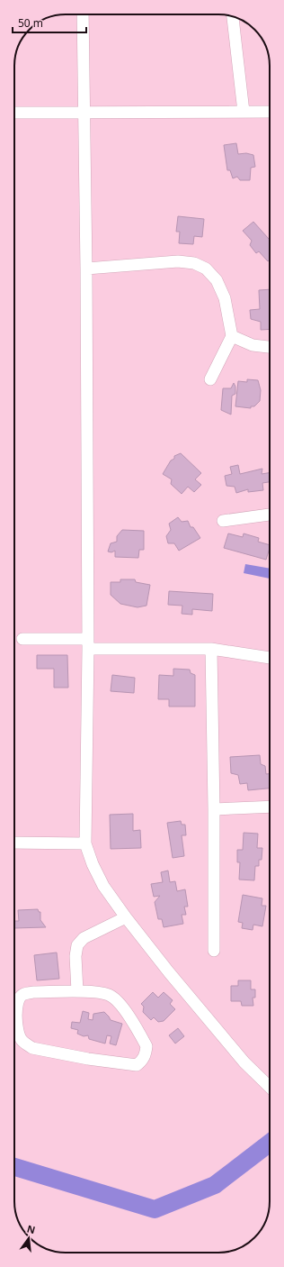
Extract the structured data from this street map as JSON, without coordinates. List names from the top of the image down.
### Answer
{
  "scale_bar": "50 m",
  "north": "top"
}
